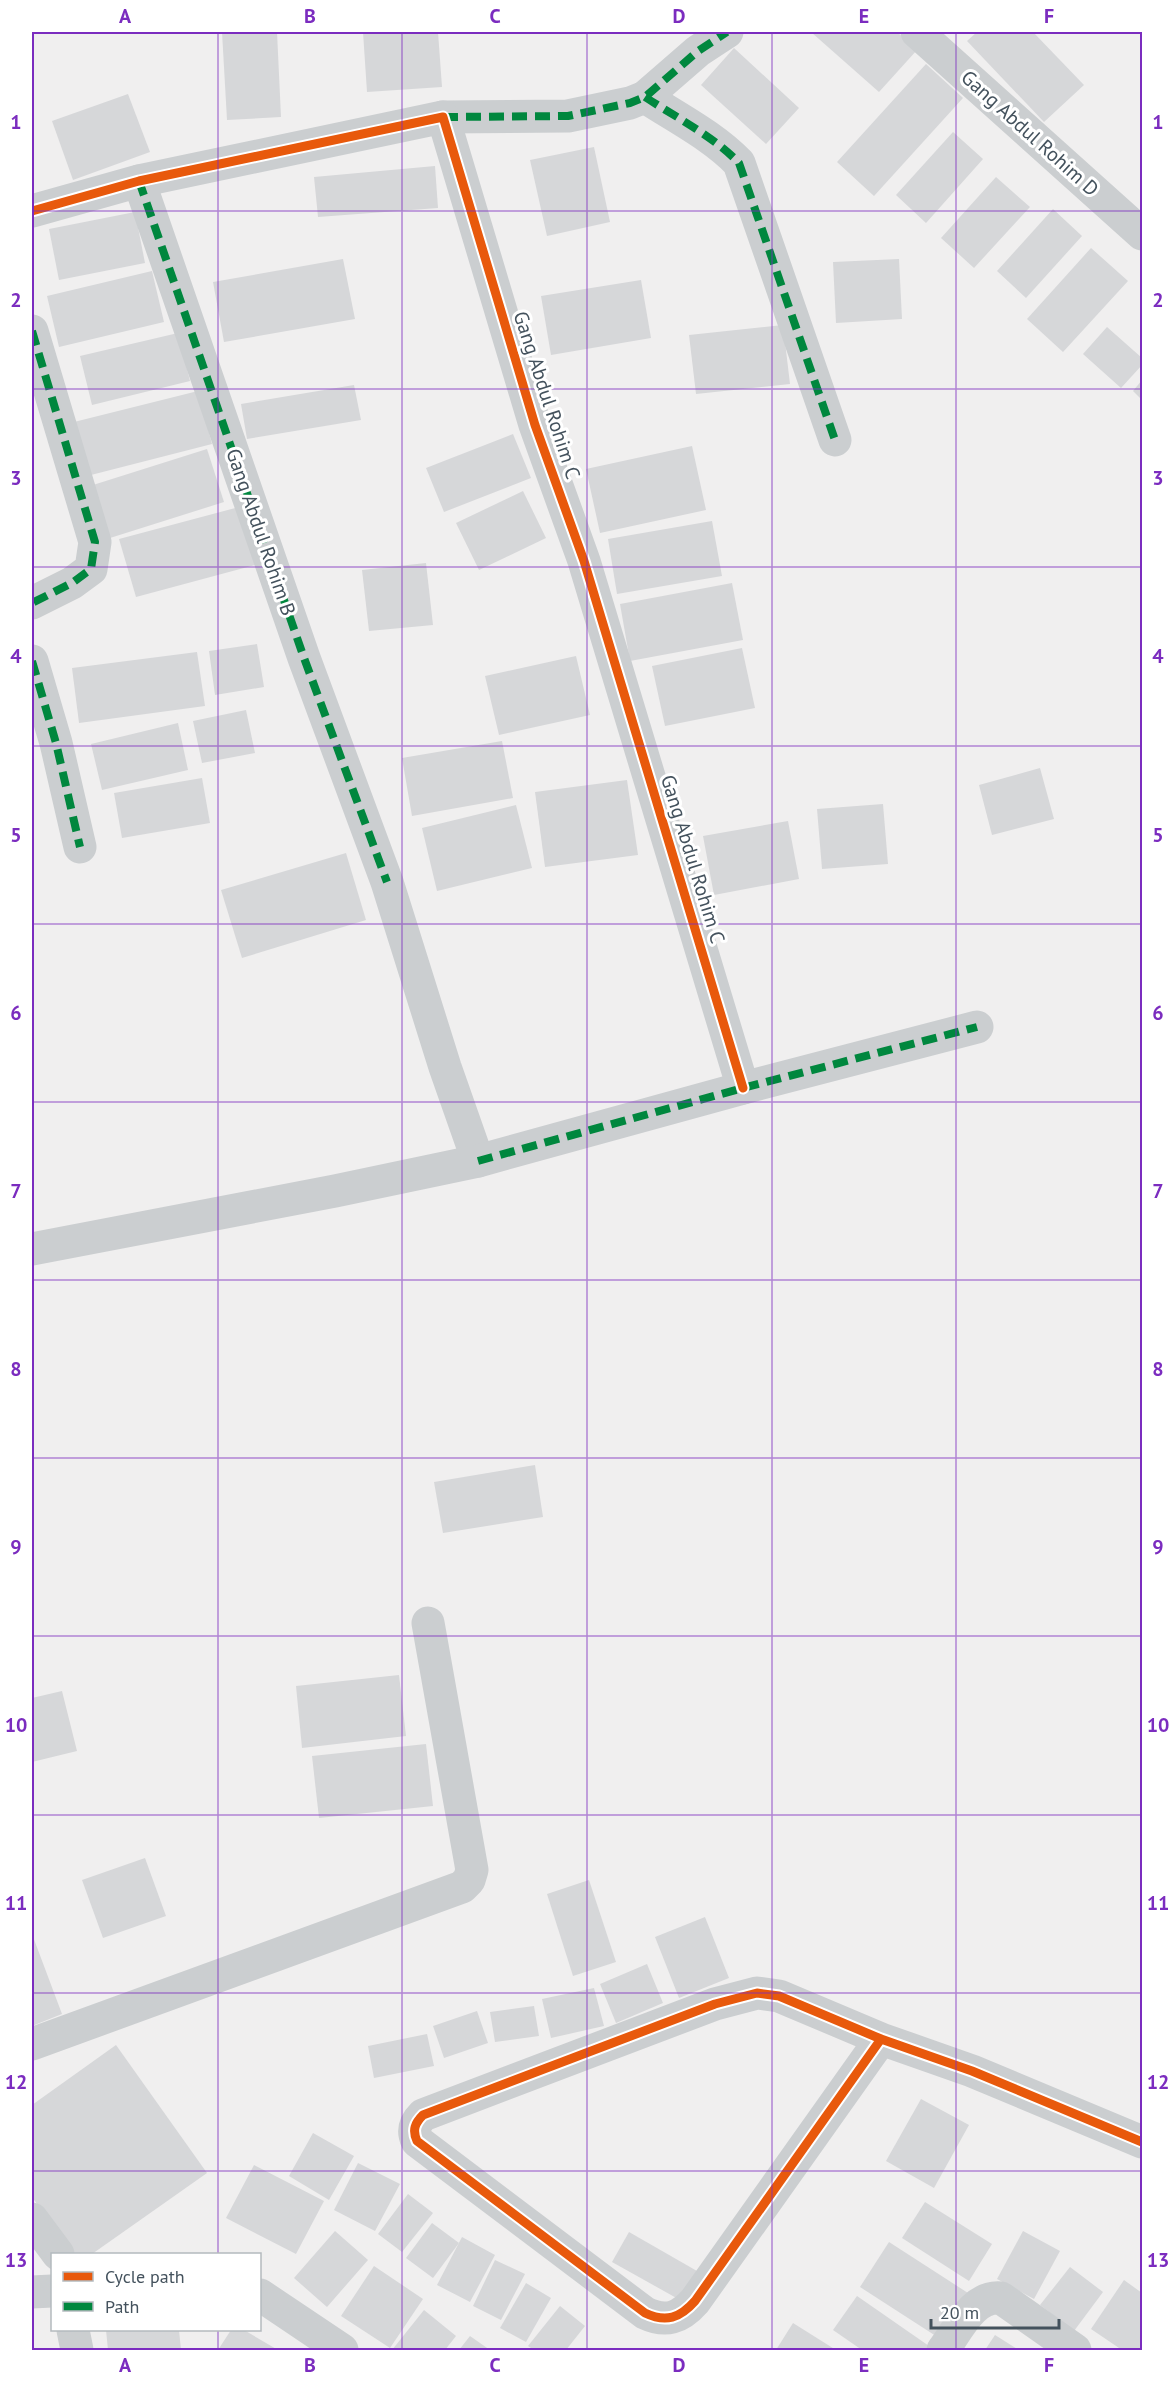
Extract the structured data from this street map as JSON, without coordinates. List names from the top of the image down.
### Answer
{
  "streets": {
    "street": ["Gang Abdul Rohim D", "Gang Abdul Rohim C", "Gang Abdul Rohim B"]
  },
  "legend": ["Cycle path", "Path"],
  "scale_bar": "20 m",
  "grid": {
    "columns": [
      "A",
      "B",
      "C",
      "D",
      "E",
      "F"
    ],
    "rows": [
      "1",
      "2",
      "3",
      "4",
      "5",
      "6",
      "7",
      "8",
      "9",
      "10",
      "11",
      "12",
      "13"
    ]
  }
}
